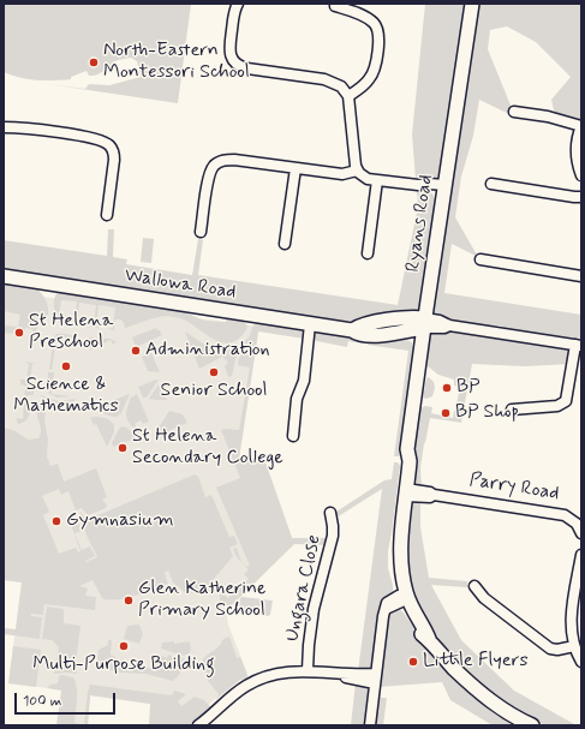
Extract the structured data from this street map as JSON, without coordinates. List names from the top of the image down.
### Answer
{
  "streets": {
    "main road": ["Ryans Road", "Wallowa Road"],
    "street": ["Parry Road", "Ungara Close"]
  },
  "crossings": [
    ["Ryans Road", "Wallowa Road"],
    ["Ryans Road", "Parry Road"]
  ],
  "places": [
    "North-Eastern Montessori School",
    "St Helena Preschool",
    "Administration",
    "Science & Mathematics",
    "Senior School",
    "BP",
    "BP Shop",
    "St Helena Secondary College",
    "Gymnasium",
    "Glen Katherine Primary School",
    "Multi-Purpose Building",
    "Little Flyers"
  ],
  "scale_bar": "100 m"
}
